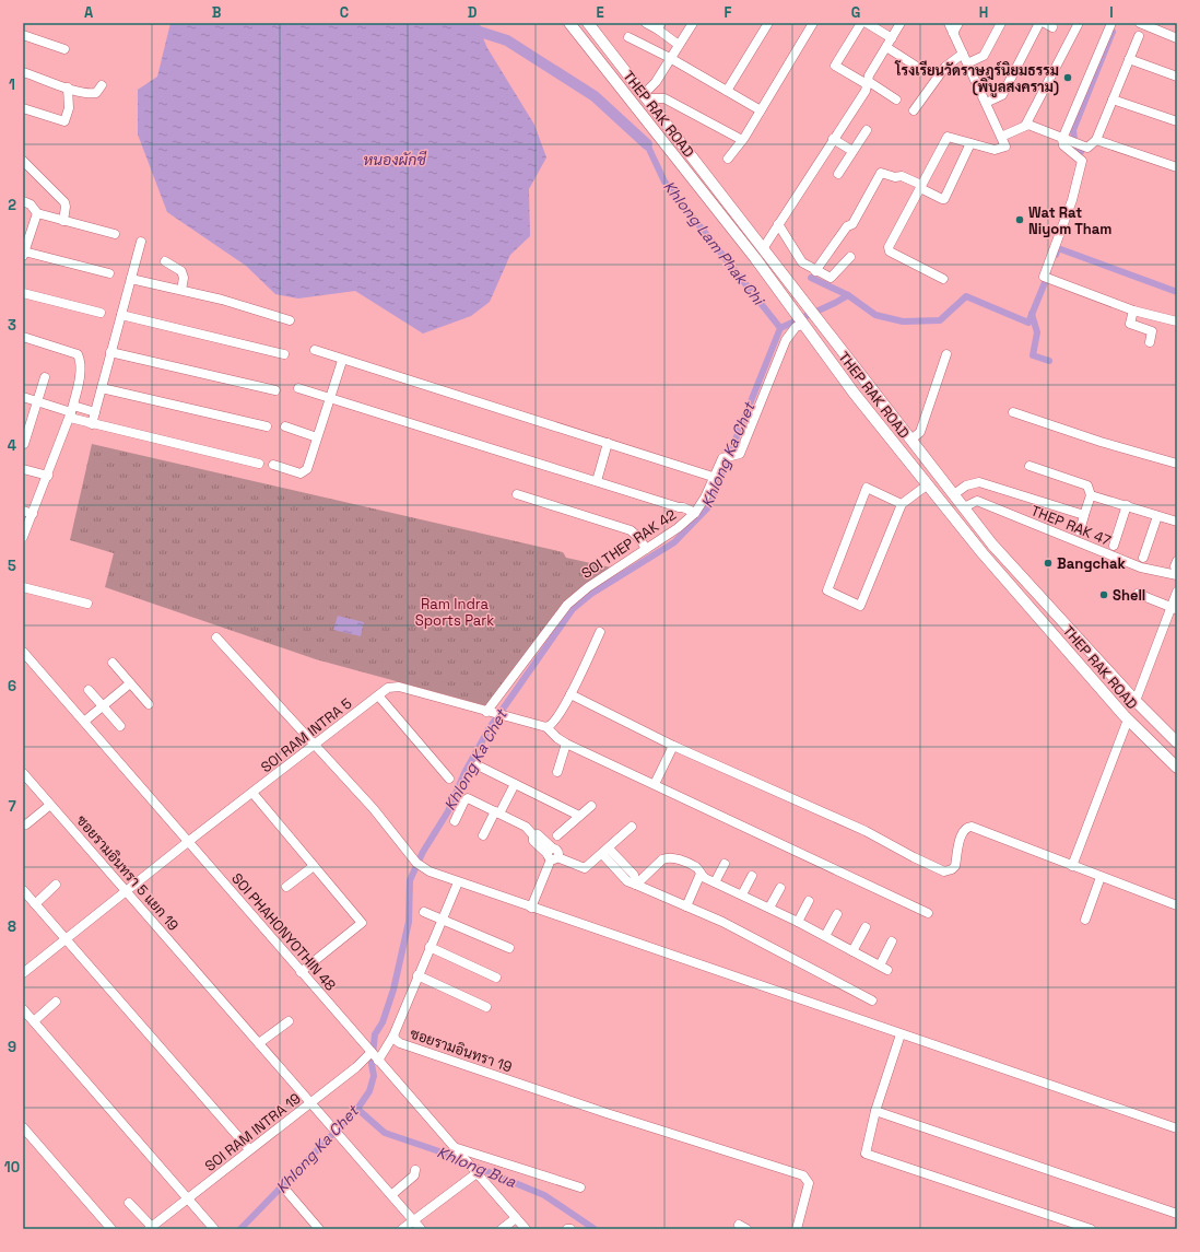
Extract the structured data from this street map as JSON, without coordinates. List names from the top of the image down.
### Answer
{
  "streets": {
    "main road": ["THEP RAK ROAD"],
    "street": [
      "THEP RAK 47",
      "SOI THEP RAK 42",
      "SOI RAM INTRA 5",
      "ซอยรามอินทรา 5 แยก 19",
      "SOI PHAHONYOTHIN 48",
      "ซอยรามอินทรา 19",
      "SOI RAM INTRA 19"
    ]
  },
  "crossings": [
    ["THEP RAK ROAD", "THEP RAK 47"],
    ["THEP RAK ROAD", "SOI THEP RAK 42"],
    ["SOI THEP RAK 42", "SOI RAM INTRA 5"],
    ["SOI RAM INTRA 5", "ซอยรามอินทรา 5 แยก 19"],
    ["SOI RAM INTRA 5", "SOI PHAHONYOTHIN 48"],
    ["ซอยรามอินทรา 5 แยก 19", "SOI RAM INTRA 19"],
    ["SOI PHAHONYOTHIN 48", "SOI RAM INTRA 19"]
  ],
  "water": [
    "หนองผักชี",
    "Khlong Lam Phak Chi",
    "Khlong Ka Chet",
    "Khlong Bua"
  ],
  "parks": ["Ram Indra Sports Park"],
  "places": [
    "โรงเรียนวัดราษฎร์นิยมธรรม (พิบูลสงคราม)",
    "Wat Rat Niyom Tham",
    "Bangchak",
    "Shell"
  ],
  "grid": {
    "columns": [
      "A",
      "B",
      "C",
      "D",
      "E",
      "F",
      "G",
      "H",
      "I"
    ],
    "rows": [
      "1",
      "2",
      "3",
      "4",
      "5",
      "6",
      "7",
      "8",
      "9",
      "10"
    ]
  }
}
